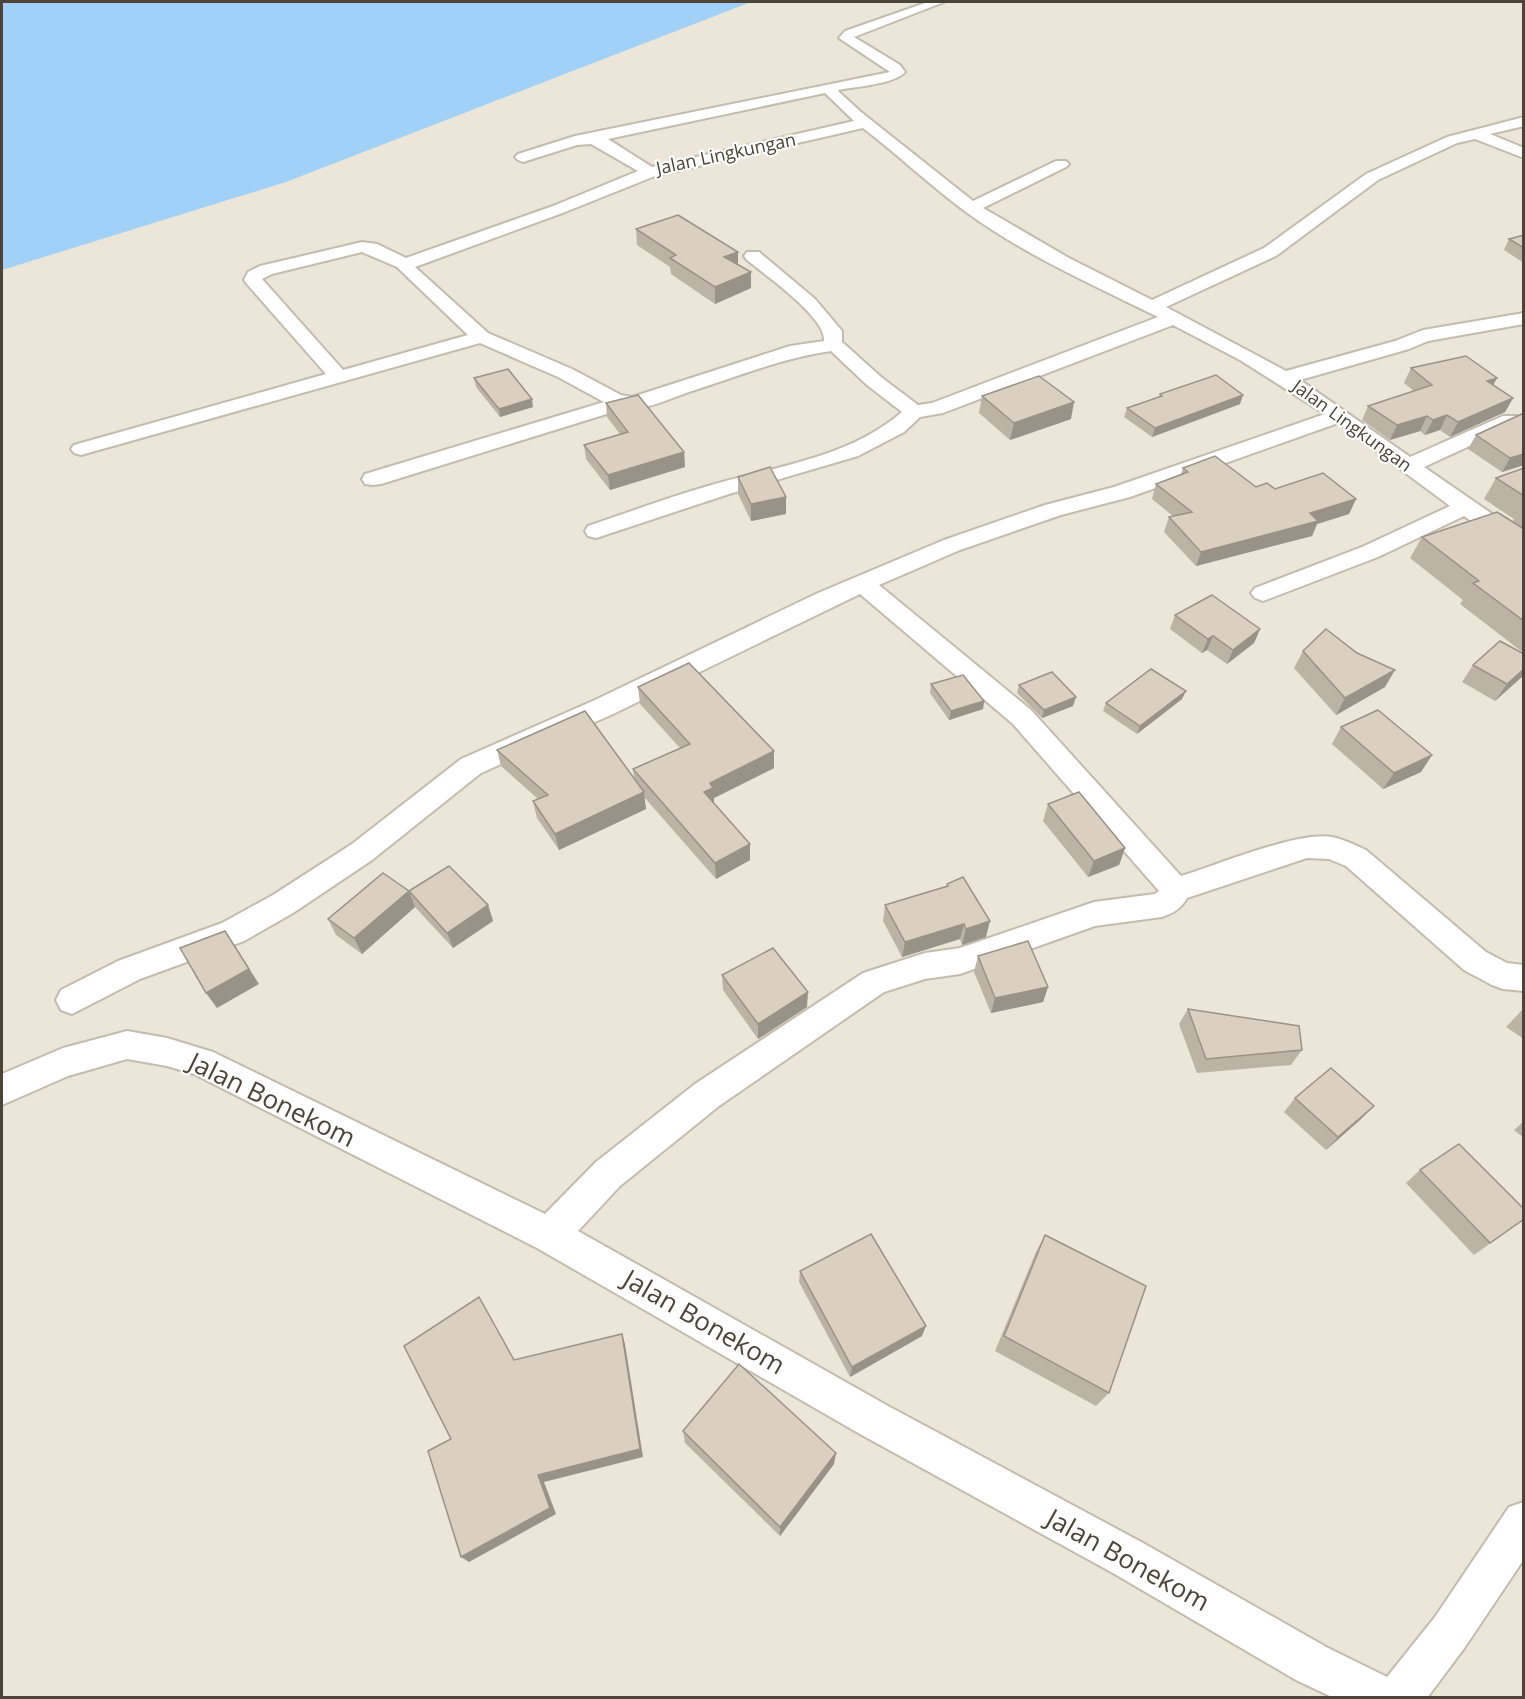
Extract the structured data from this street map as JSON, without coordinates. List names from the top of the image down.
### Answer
{
  "streets": {
    "street": ["Jalan Lingkungan", "Jalan Bonekom"]
  }
}
